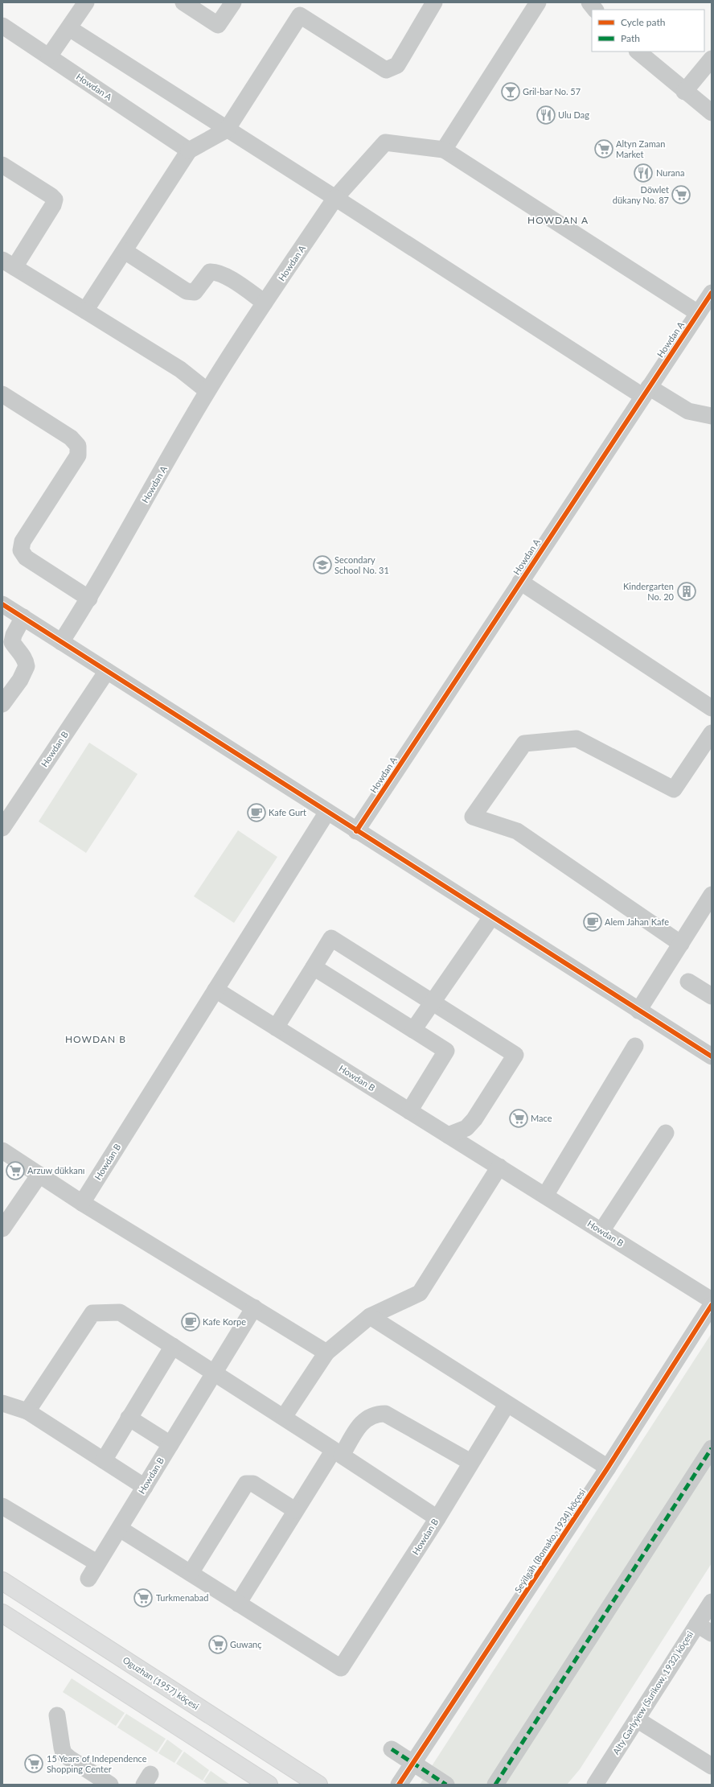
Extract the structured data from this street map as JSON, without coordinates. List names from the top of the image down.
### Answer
{
  "streets": {
    "main road": ["Oguzhan (1957) köçesi"],
    "street": [
      "Howdan A",
      "Howdan B",
      "Seýilgäh (Bomako, 1934) köçesi",
      "Alty Garlyýew (Surikow, 1932) köçesi"
    ]
  },
  "districts": ["HOWDAN A", "HOWDAN B"],
  "places": {
    "bar": ["Gril-bar No. 57"],
    "restaurant": ["Ulu Dag", "Nurana"],
    "supermarket": [
      "Altyn Zaman Market",
      "Döwlet dükany No. 87",
      "Mace",
      "Arzuw dükkanı",
      "Turkmenabad",
      "Guwanç",
      "15 Years of Independence Shopping Center"
    ],
    "school or university": ["Secondary School No. 31"],
    "building": ["Kindergarten No. 20"],
    "cafe": ["Kafe Gurt", "Alem Jahan Kafe", "Kafe Korpe"]
  },
  "legend": ["Cycle path", "Path"]
}
